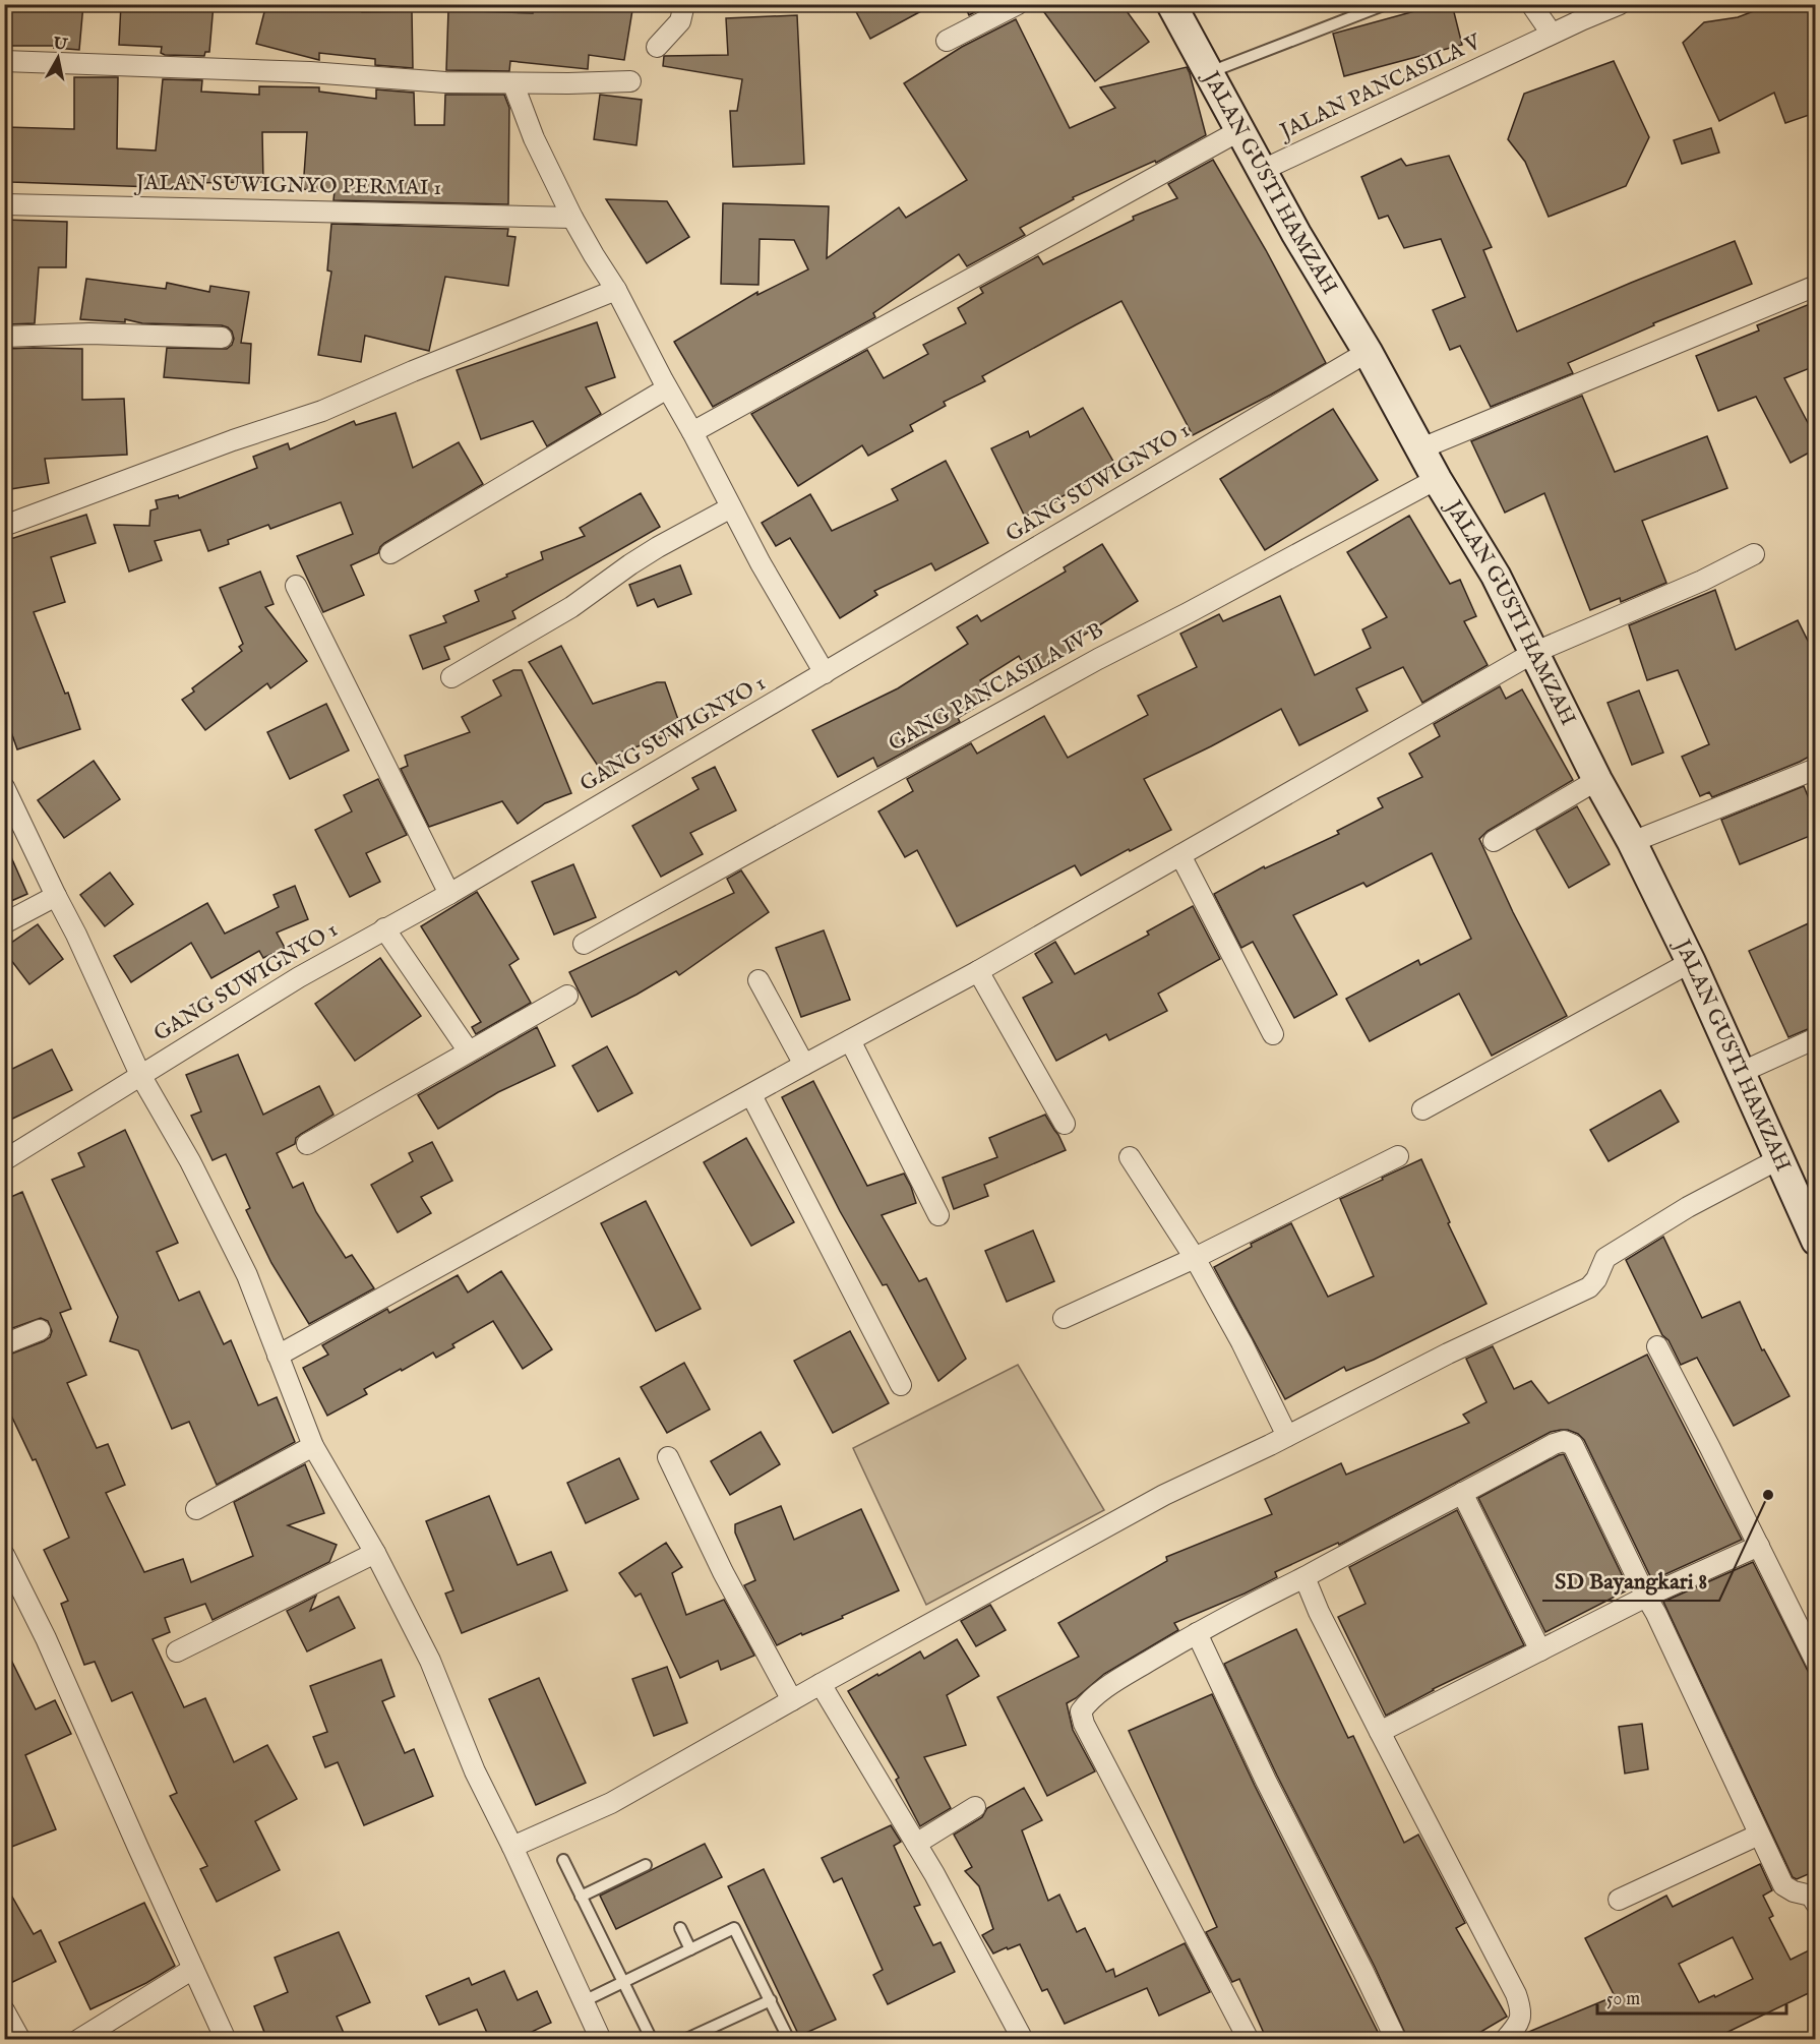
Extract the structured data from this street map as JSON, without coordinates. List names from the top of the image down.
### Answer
{
  "streets": {
    "street": [
      "JALAN PANCASILA V",
      "JALAN GUSTI HAMZAH",
      "JALAN SUWIGNYO PERMAI 1",
      "GANG SUWIGNYO 1",
      "GANG PANCASILA IV B"
    ]
  },
  "crossings": [
    ["JALAN PANCASILA V", "JALAN GUSTI HAMZAH"],
    ["JALAN GUSTI HAMZAH", "GANG SUWIGNYO 1"],
    ["JALAN GUSTI HAMZAH", "GANG PANCASILA IV B"]
  ],
  "places": ["SD Bayangkari 8"],
  "scale_bar": "50 m",
  "north": "top"
}
